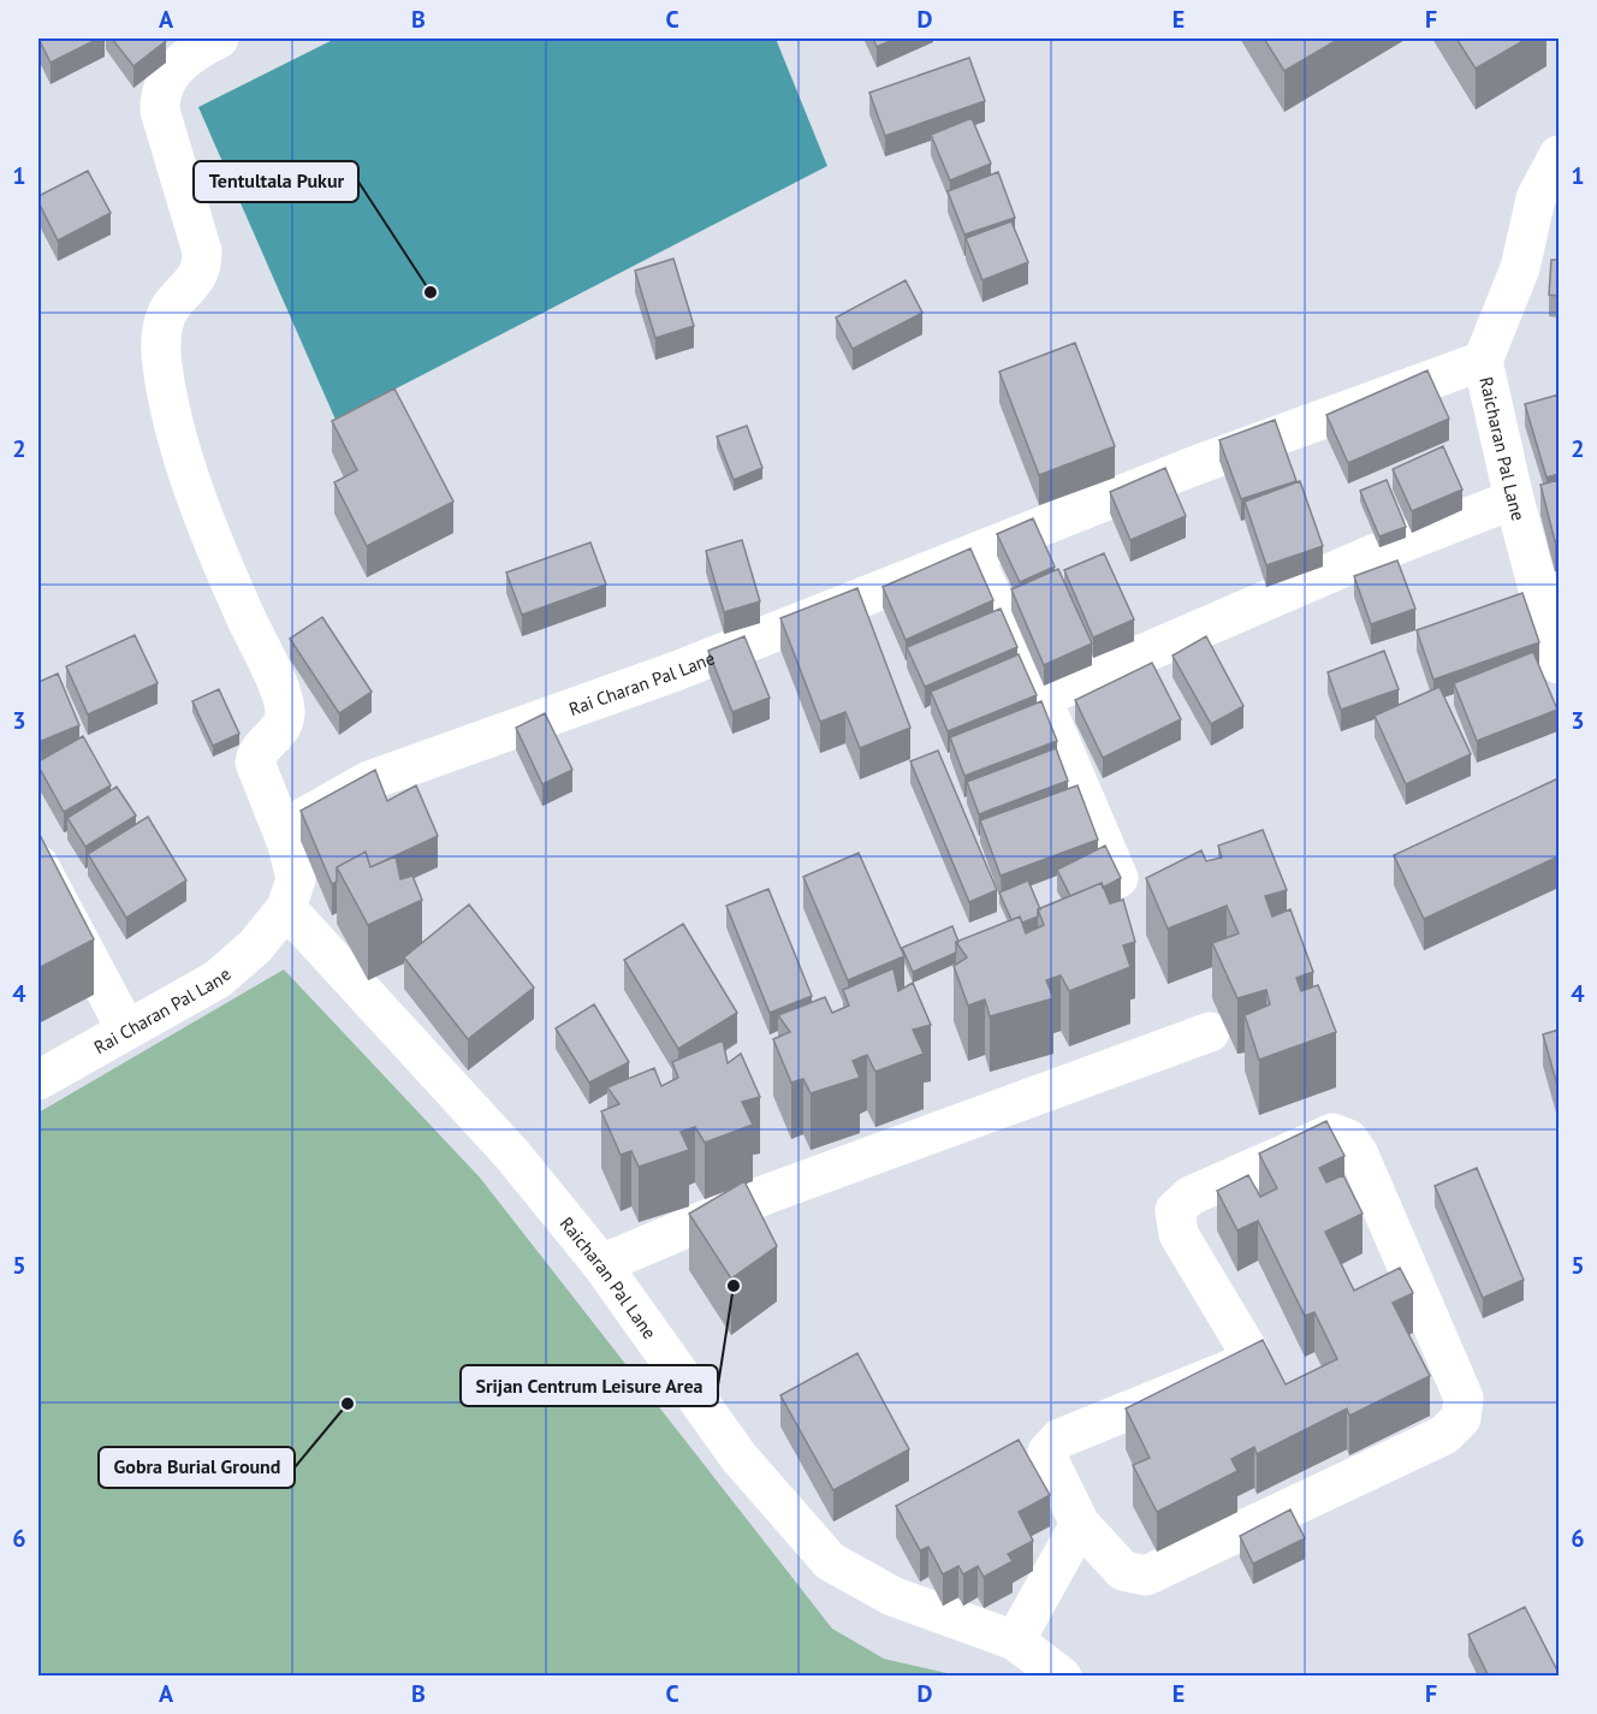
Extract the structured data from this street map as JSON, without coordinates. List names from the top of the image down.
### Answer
{
  "streets": {
    "street": ["Raicharan Pal Lane", "Rai Charan Pal Lane"]
  },
  "crossings": [
    ["Raicharan Pal Lane", "Rai Charan Pal Lane"]
  ],
  "places": ["Tentultala Pukur", "Srijan Centrum Leisure Area", "Gobra Burial Ground"],
  "grid": {
    "columns": [
      "A",
      "B",
      "C",
      "D",
      "E",
      "F"
    ],
    "rows": [
      "1",
      "2",
      "3",
      "4",
      "5",
      "6"
    ]
  }
}
